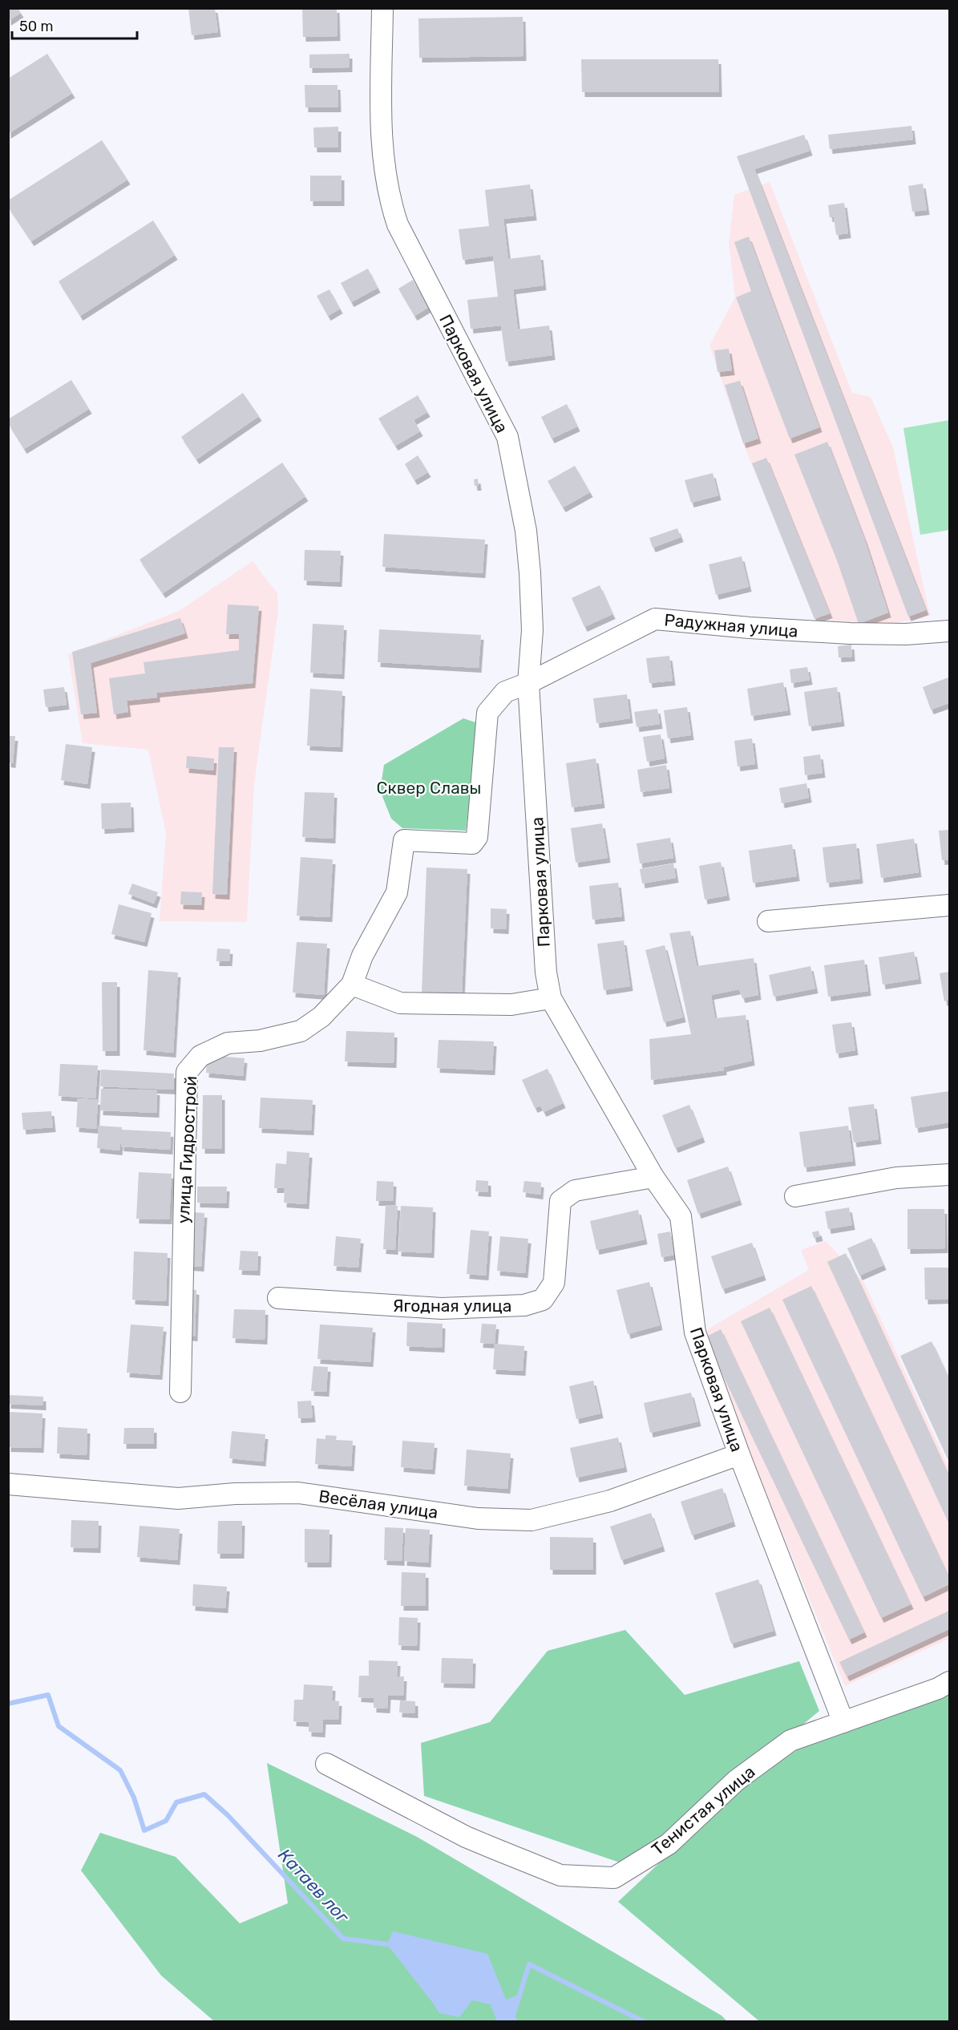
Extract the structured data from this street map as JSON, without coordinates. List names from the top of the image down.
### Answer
{
  "streets": {
    "street": [
      "Парковая улица",
      "Радужная улица",
      "улица Гидрострой",
      "Ягодная улица",
      "Весёлая улица",
      "Тенистая улица"
    ]
  },
  "crossings": [
    ["Парковая улица", "Радужная улица"],
    ["Парковая улица", "улица Гидрострой"],
    ["Парковая улица", "Ягодная улица"],
    ["Парковая улица", "Весёлая улица"],
    ["Парковая улица", "Тенистая улица"],
    ["Радужная улица", "улица Гидрострой"]
  ],
  "water": ["Катаев лог"],
  "parks": ["Сквер Славы"],
  "scale_bar": "50 m"
}
